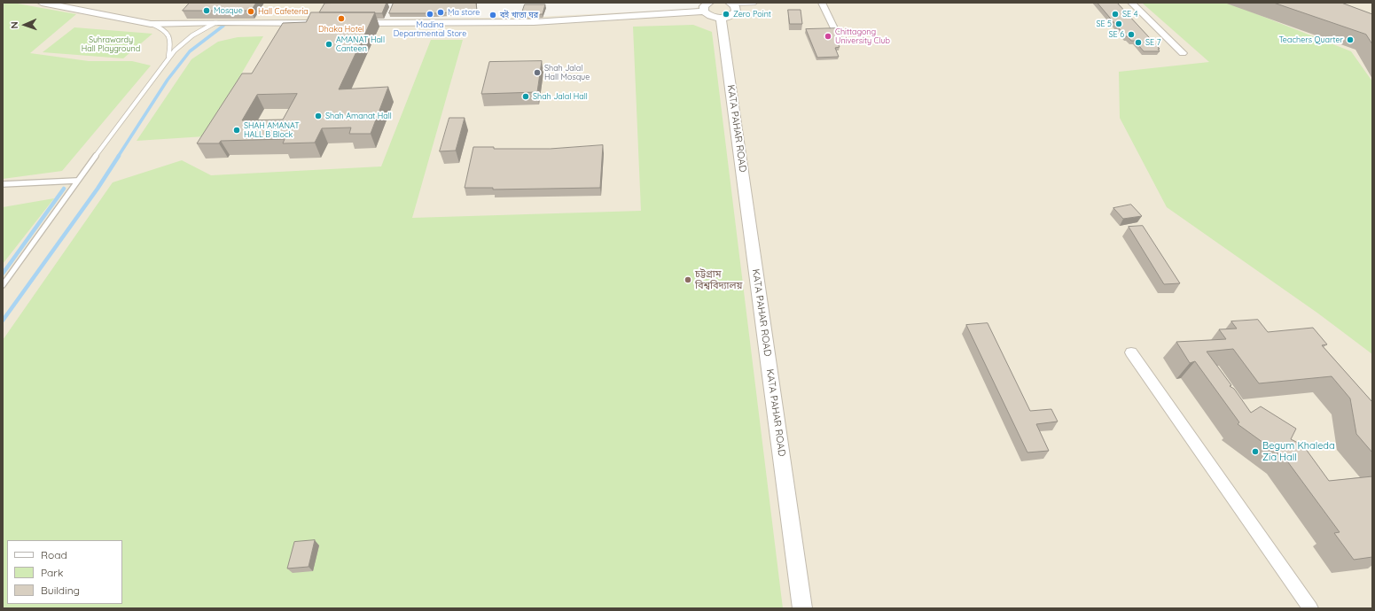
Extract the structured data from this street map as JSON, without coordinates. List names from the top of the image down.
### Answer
{
  "streets": {
    "street": ["KATA PAHAR ROAD"]
  },
  "parks": ["Suhrawardy Hall Playground"],
  "places": [
    "Mosque",
    "Hall Cafeteria",
    "Ma store",
    "Madina Departmental Store",
    "Zero Point",
    "SE 4",
    "বই খাতা ঘর",
    "Dhaka Hotel",
    "SE 5",
    "SE 6",
    "Chittagong University Club",
    "Teachers Quarter",
    "SE 7",
    "AMANAT Hall Canteen",
    "Shah Jalal Hall Mosque",
    "Shah Jalal Hall",
    "Shah Amanat Hall",
    "SHAH AMANAT HALL B Block",
    "চট্টগ্রাম বিশ্ববিদ্যালয়",
    "Begum Khaleda Zia Hall"
  ],
  "legend": ["Road", "Park", "Building"],
  "north": "left"
}
